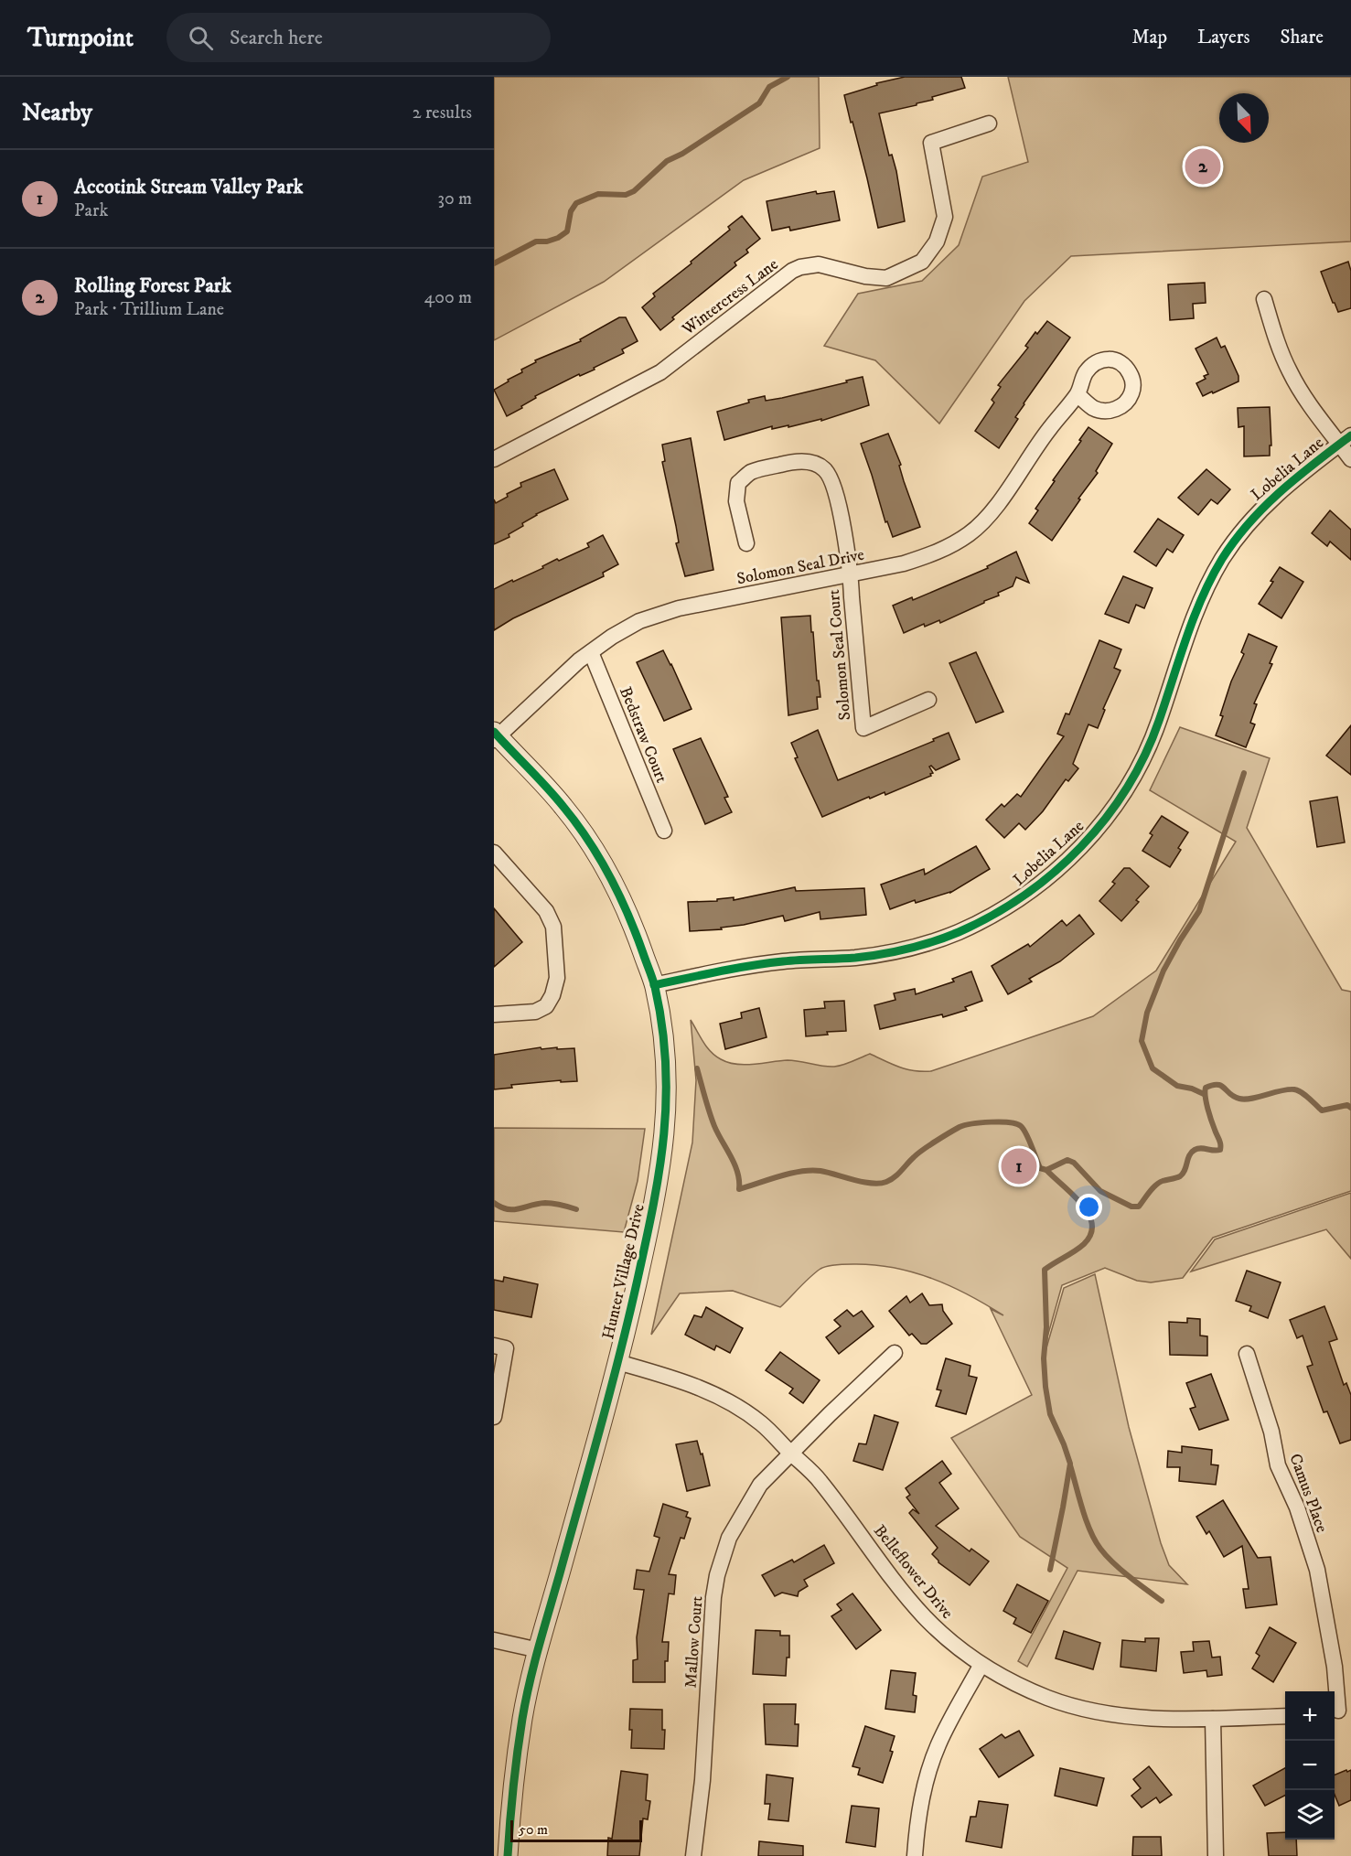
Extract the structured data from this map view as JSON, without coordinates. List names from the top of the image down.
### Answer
{
  "streets": {
    "street": [
      "Wintercress Lane",
      "Lobelia Lane",
      "Solomon Seal Drive",
      "Solomon Seal Court",
      "Bedstraw Court",
      "Hunter Village Drive",
      "Camus Place",
      "Belleflower Drive",
      "Mallow Court"
    ]
  },
  "crossings": [
    ["Lobelia Lane", "Hunter Village Drive"],
    ["Solomon Seal Drive", "Solomon Seal Court"],
    ["Solomon Seal Drive", "Bedstraw Court"],
    ["Solomon Seal Drive", "Hunter Village Drive"],
    ["Hunter Village Drive", "Belleflower Drive"],
    ["Belleflower Drive", "Mallow Court"]
  ],
  "scale_bar": "50 m",
  "north": "bottom right",
  "page": {
    "header": "Turnpoint",
    "search": "Search here",
    "nav": ["Map", "Layers", "Share"],
    "heading": ["Nearby", "2 results"],
    "pins": ["2", "1"],
    "list": [
      {
        "mark": "1",
        "name": "Accotink Stream Valley Park",
        "note": "Park",
        "value": "30 m"
      },
      {
        "mark": "2",
        "name": "Rolling Forest Park",
        "note": "Park · Trillium Lane",
        "value": "400 m"
      }
    ],
    "map_buttons": ["+", "−"],
    "scale": "50 m"
  }
}
